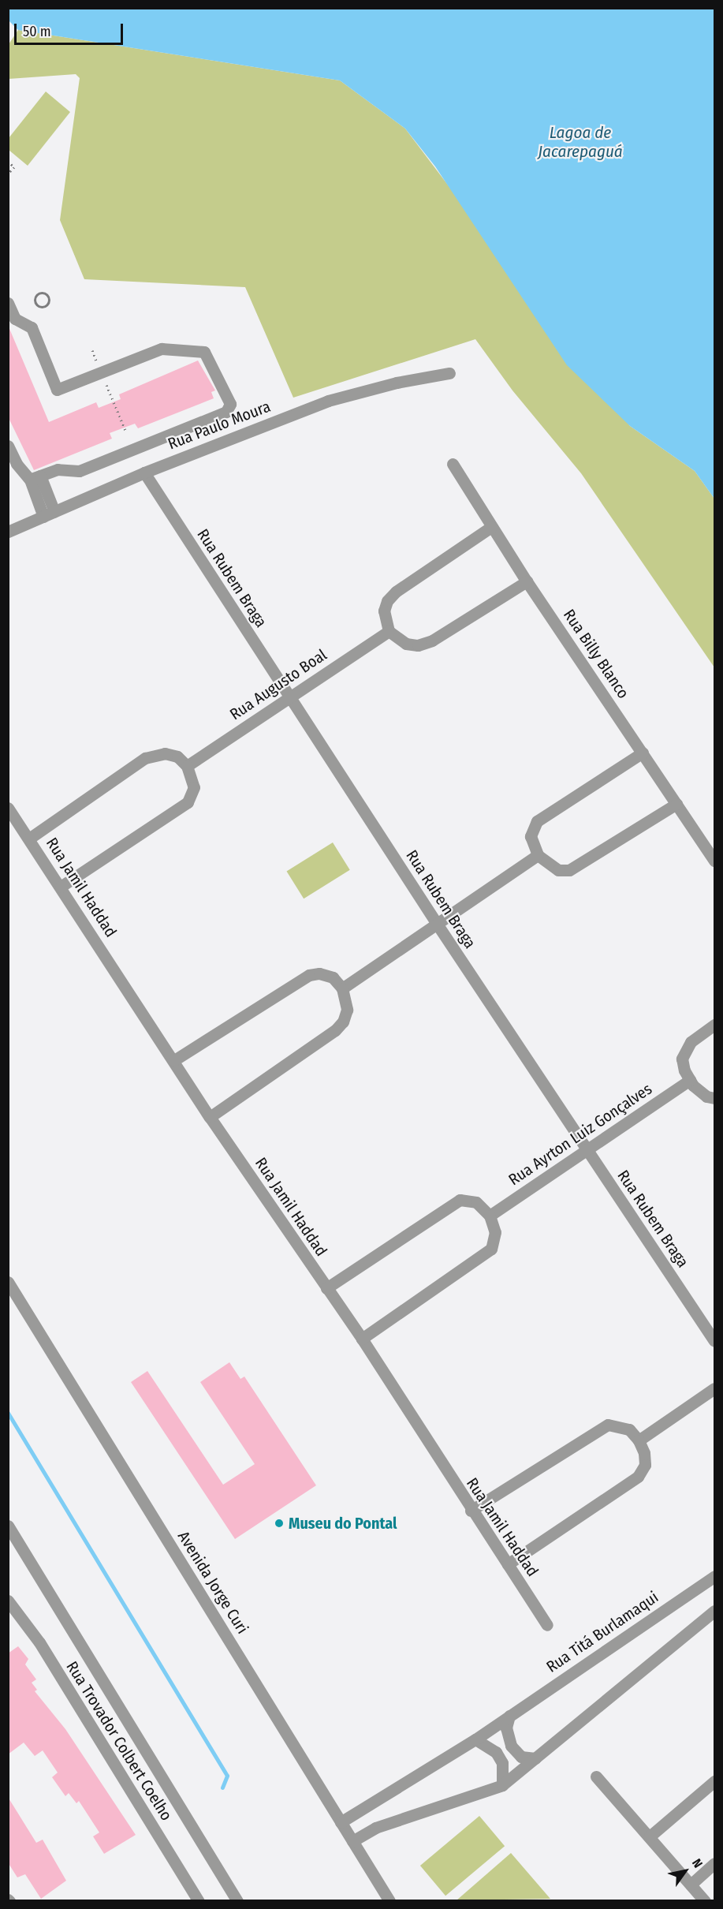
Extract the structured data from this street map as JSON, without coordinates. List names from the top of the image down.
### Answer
{
  "streets": {
    "street": [
      "Rua Paulo Moura",
      "Rua Rubem Braga",
      "Rua Billy Blanco",
      "Rua Augusto Boal",
      "Rua Jamil Haddad",
      "Rua Ayrton Luiz Gonçalves",
      "Avenida Jorge Curi",
      "Rua Titá Burlamaqui",
      "Rua Trovador Colbert Coelho"
    ]
  },
  "crossings": [
    ["Rua Paulo Moura", "Rua Rubem Braga"],
    ["Rua Rubem Braga", "Rua Augusto Boal"],
    ["Rua Rubem Braga", "Rua Ayrton Luiz Gonçalves"],
    ["Avenida Jorge Curi", "Rua Titá Burlamaqui"]
  ],
  "water": ["Lagoa de Jacarepaguá"],
  "places": ["Museu do Pontal"],
  "scale_bar": "50 m",
  "north": "top right"
}
